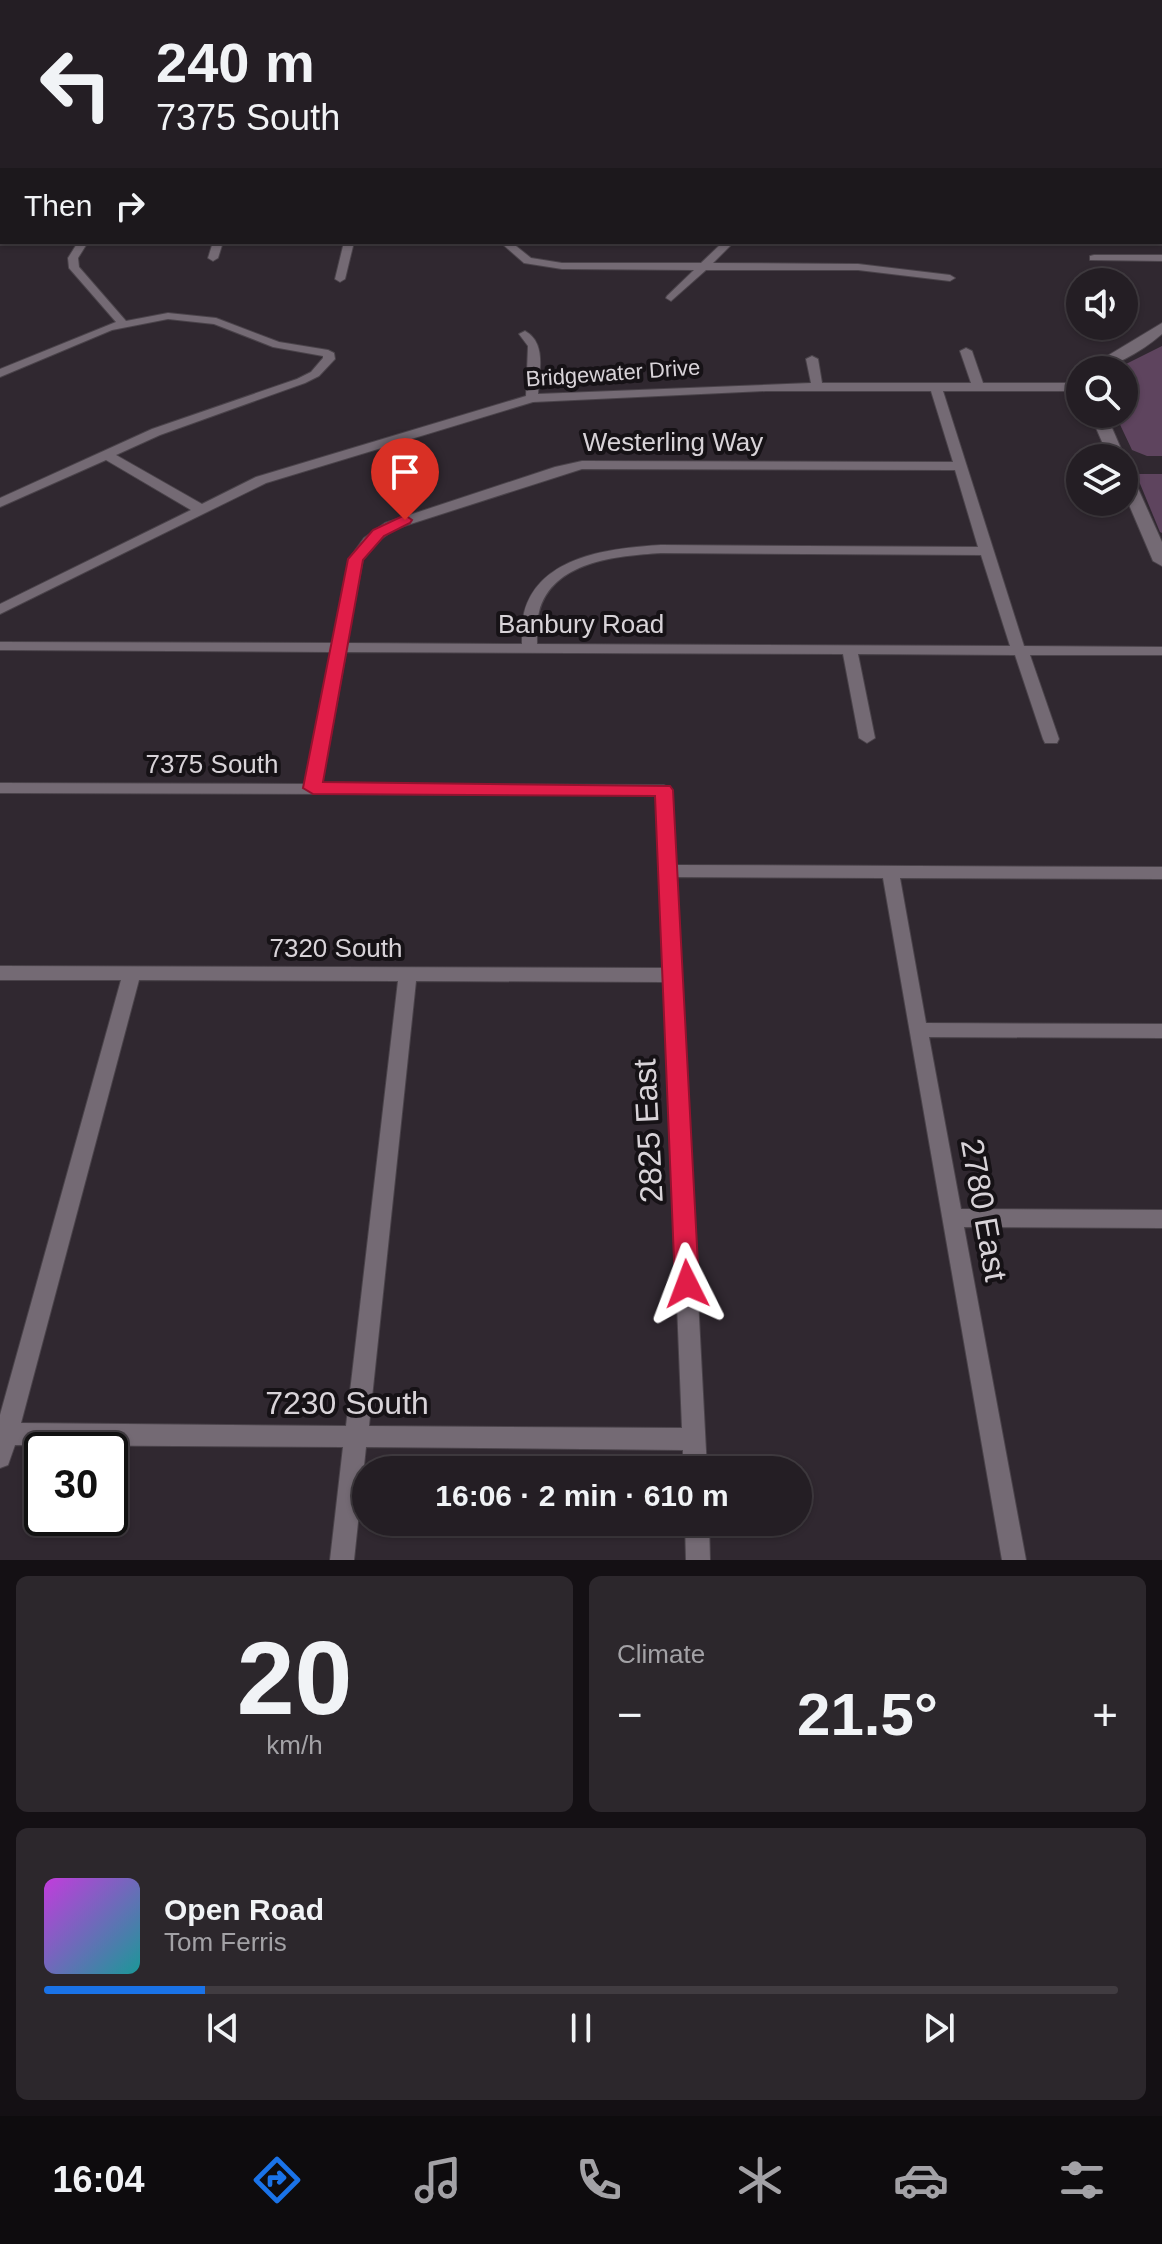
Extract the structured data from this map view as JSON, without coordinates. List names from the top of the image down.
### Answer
{
  "streets": {
    "street": [
      "Bridgewater Drive",
      "Westerling Way",
      "Banbury Road",
      "7375 South",
      "7320 South",
      "2825 East",
      "2780 East",
      "7230 South"
    ]
  },
  "crossings": [
    ["Westerling Way", "Banbury Road"],
    ["Westerling Way", "7375 South"],
    ["7375 South", "2825 East"],
    ["7320 South", "2825 East"],
    ["2825 East", "7230 South"]
  ],
  "page": {
    "turn": ["240 m", "7375 South"],
    "then": "Then",
    "limit": "30",
    "trip": "16:06 · 2 min · 610 m",
    "tile": [
      ["20", "km/h"],
      "Climate"
    ],
    "heat": ["−", "21.5°", "+"],
    "song": ["Open Road", "Tom Ferris"],
    "tabs": "16:04"
  }
}
